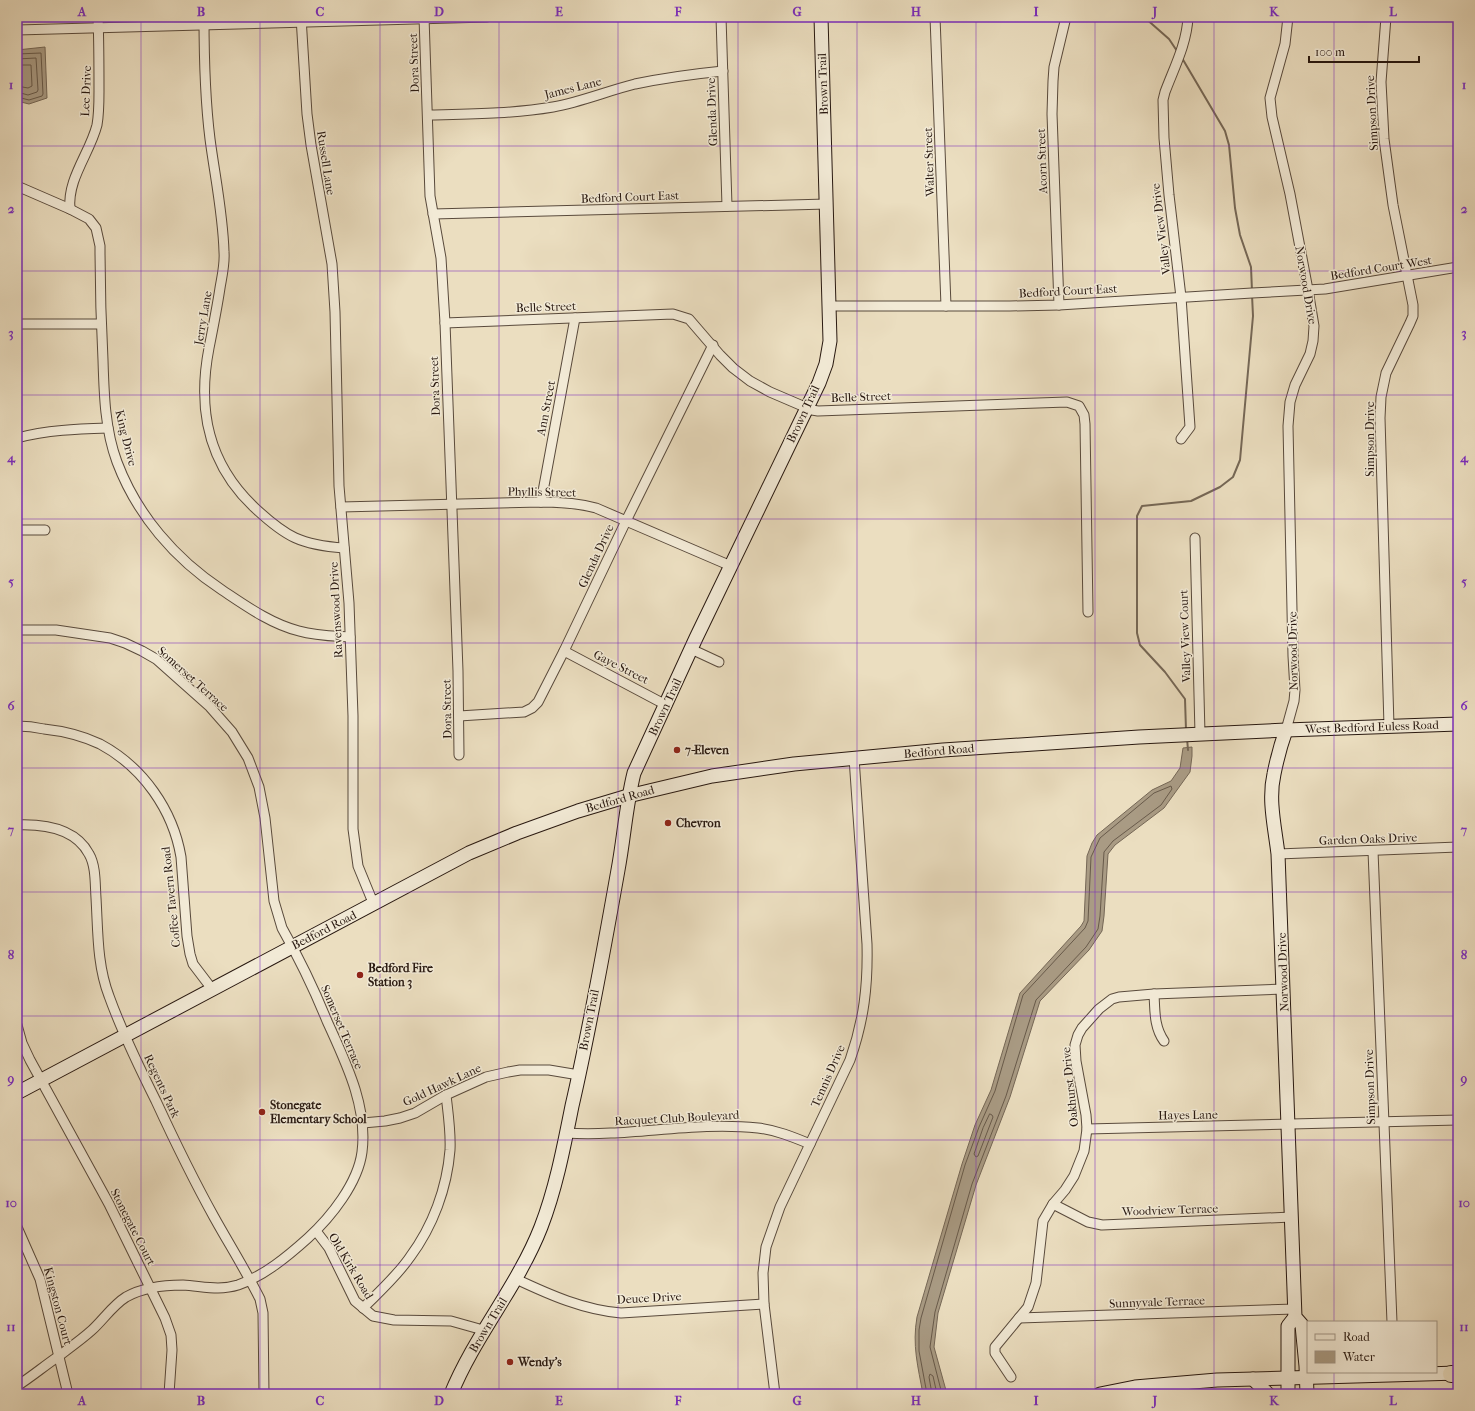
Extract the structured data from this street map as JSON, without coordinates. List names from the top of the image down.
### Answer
{
  "streets": {
    "street": [
      "Dora Street",
      "Brown Trail",
      "James Lane",
      "Lee Drive",
      "Glenda Drive",
      "Simpson Drive",
      "Acorn Street",
      "Walter Street",
      "Russell Lane",
      "Bedford Court East",
      "Valley View Drive",
      "Bedford Court West",
      "Norwood Drive",
      "Belle Street",
      "Jerry Lane",
      "Ann Street",
      "King Drive",
      "Phyllis Street",
      "Ravenswood Drive",
      "Valley View Court",
      "Gaye Street",
      "Somerset Terrace",
      "West Bedford Euless Road",
      "Bedford Road",
      "Garden Oaks Drive",
      "Coffee Tavern Road",
      "Tennis Drive",
      "Gold Hawk Lane",
      "Regents Park",
      "Oakhurst Drive",
      "Hayes Lane",
      "Racquet Club Boulevard",
      "Woodview Terrace",
      "Stonegate Court",
      "Old Kirk Road",
      "Deuce Drive",
      "Sunnyvale Terrace",
      "Kingston Court"
    ]
  },
  "crossings": [
    ["Dora Street", "James Lane"],
    ["Dora Street", "Glenda Drive"],
    ["Dora Street", "Bedford Court East"],
    ["Dora Street", "Belle Street"],
    ["Dora Street", "Phyllis Street"],
    ["Brown Trail", "Bedford Court East"],
    ["Brown Trail", "Belle Street"],
    ["Brown Trail", "Phyllis Street"],
    ["Brown Trail", "Gaye Street"],
    ["Brown Trail", "Bedford Road"],
    ["Brown Trail", "Gold Hawk Lane"],
    ["Brown Trail", "Racquet Club Boulevard"],
    ["Brown Trail", "Old Kirk Road"],
    ["Brown Trail", "Deuce Drive"],
    ["James Lane", "Glenda Drive"],
    ["Lee Drive", "King Drive"],
    ["Glenda Drive", "Bedford Court East"],
    ["Glenda Drive", "Belle Street"],
    ["Glenda Drive", "Phyllis Street"],
    ["Glenda Drive", "Gaye Street"],
    ["Simpson Drive", "Bedford Court West"],
    ["Simpson Drive", "West Bedford Euless Road"],
    ["Simpson Drive", "Garden Oaks Drive"],
    ["Simpson Drive", "Hayes Lane"],
    ["Acorn Street", "Bedford Court East"],
    ["Walter Street", "Bedford Court East"],
    ["Russell Lane", "Ravenswood Drive"],
    ["Bedford Court East", "Valley View Drive"],
    ["Bedford Court East", "Bedford Court West"],
    ["Bedford Court East", "Norwood Drive"],
    ["Bedford Court West", "Norwood Drive"],
    ["Norwood Drive", "West Bedford Euless Road"],
    ["Norwood Drive", "Bedford Road"],
    ["Norwood Drive", "Garden Oaks Drive"],
    ["Norwood Drive", "Oakhurst Drive"],
    ["Norwood Drive", "Hayes Lane"],
    ["Norwood Drive", "Woodview Terrace"],
    ["Norwood Drive", "Sunnyvale Terrace"],
    ["Belle Street", "Ann Street"],
    ["Jerry Lane", "Ravenswood Drive"],
    ["Ann Street", "Phyllis Street"],
    ["King Drive", "Ravenswood Drive"],
    ["Phyllis Street", "Ravenswood Drive"],
    ["Ravenswood Drive", "Bedford Road"],
    ["Valley View Court", "Bedford Road"],
    ["Somerset Terrace", "Bedford Road"],
    ["Somerset Terrace", "Gold Hawk Lane"],
    ["Somerset Terrace", "Regents Park"],
    ["Somerset Terrace", "Stonegate Court"],
    ["Somerset Terrace", "Old Kirk Road"],
    ["Somerset Terrace", "Kingston Court"],
    ["West Bedford Euless Road", "Bedford Road"],
    ["Bedford Road", "Coffee Tavern Road"],
    ["Bedford Road", "Tennis Drive"],
    ["Bedford Road", "Regents Park"],
    ["Bedford Road", "Stonegate Court"],
    ["Tennis Drive", "Racquet Club Boulevard"],
    ["Tennis Drive", "Deuce Drive"],
    ["Oakhurst Drive", "Hayes Lane"],
    ["Oakhurst Drive", "Woodview Terrace"],
    ["Oakhurst Drive", "Sunnyvale Terrace"]
  ],
  "places": [
    "7-Eleven",
    "Chevron",
    "Bedford Fire Station 3",
    "Stonegate Elementary School",
    "Wendy's"
  ],
  "legend": ["Road", "Water"],
  "scale_bar": "100 m",
  "grid": {
    "columns": [
      "A",
      "B",
      "C",
      "D",
      "E",
      "F",
      "G",
      "H",
      "I",
      "J",
      "K",
      "L"
    ],
    "rows": [
      "1",
      "2",
      "3",
      "4",
      "5",
      "6",
      "7",
      "8",
      "9",
      "10",
      "11"
    ]
  }
}
